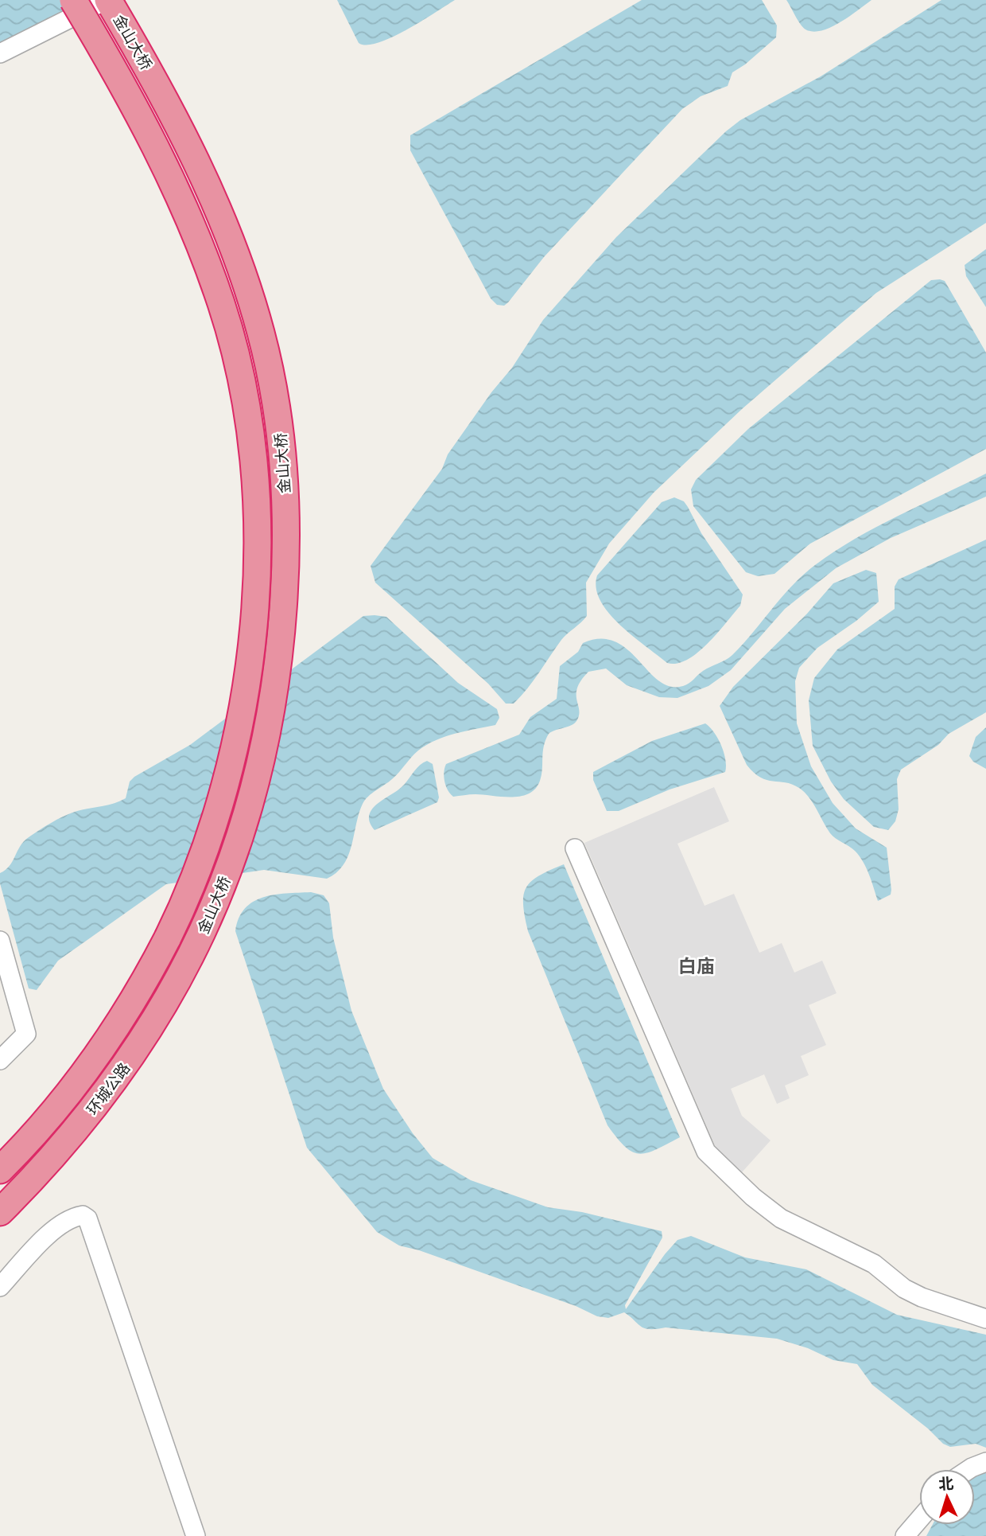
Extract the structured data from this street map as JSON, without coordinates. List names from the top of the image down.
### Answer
{
  "streets": {
    "highway": ["金山大桥", "环城公路"]
  },
  "crossings": [
    ["金山大桥", "环城公路"]
  ],
  "districts": ["白庙"],
  "north": "top"
}
